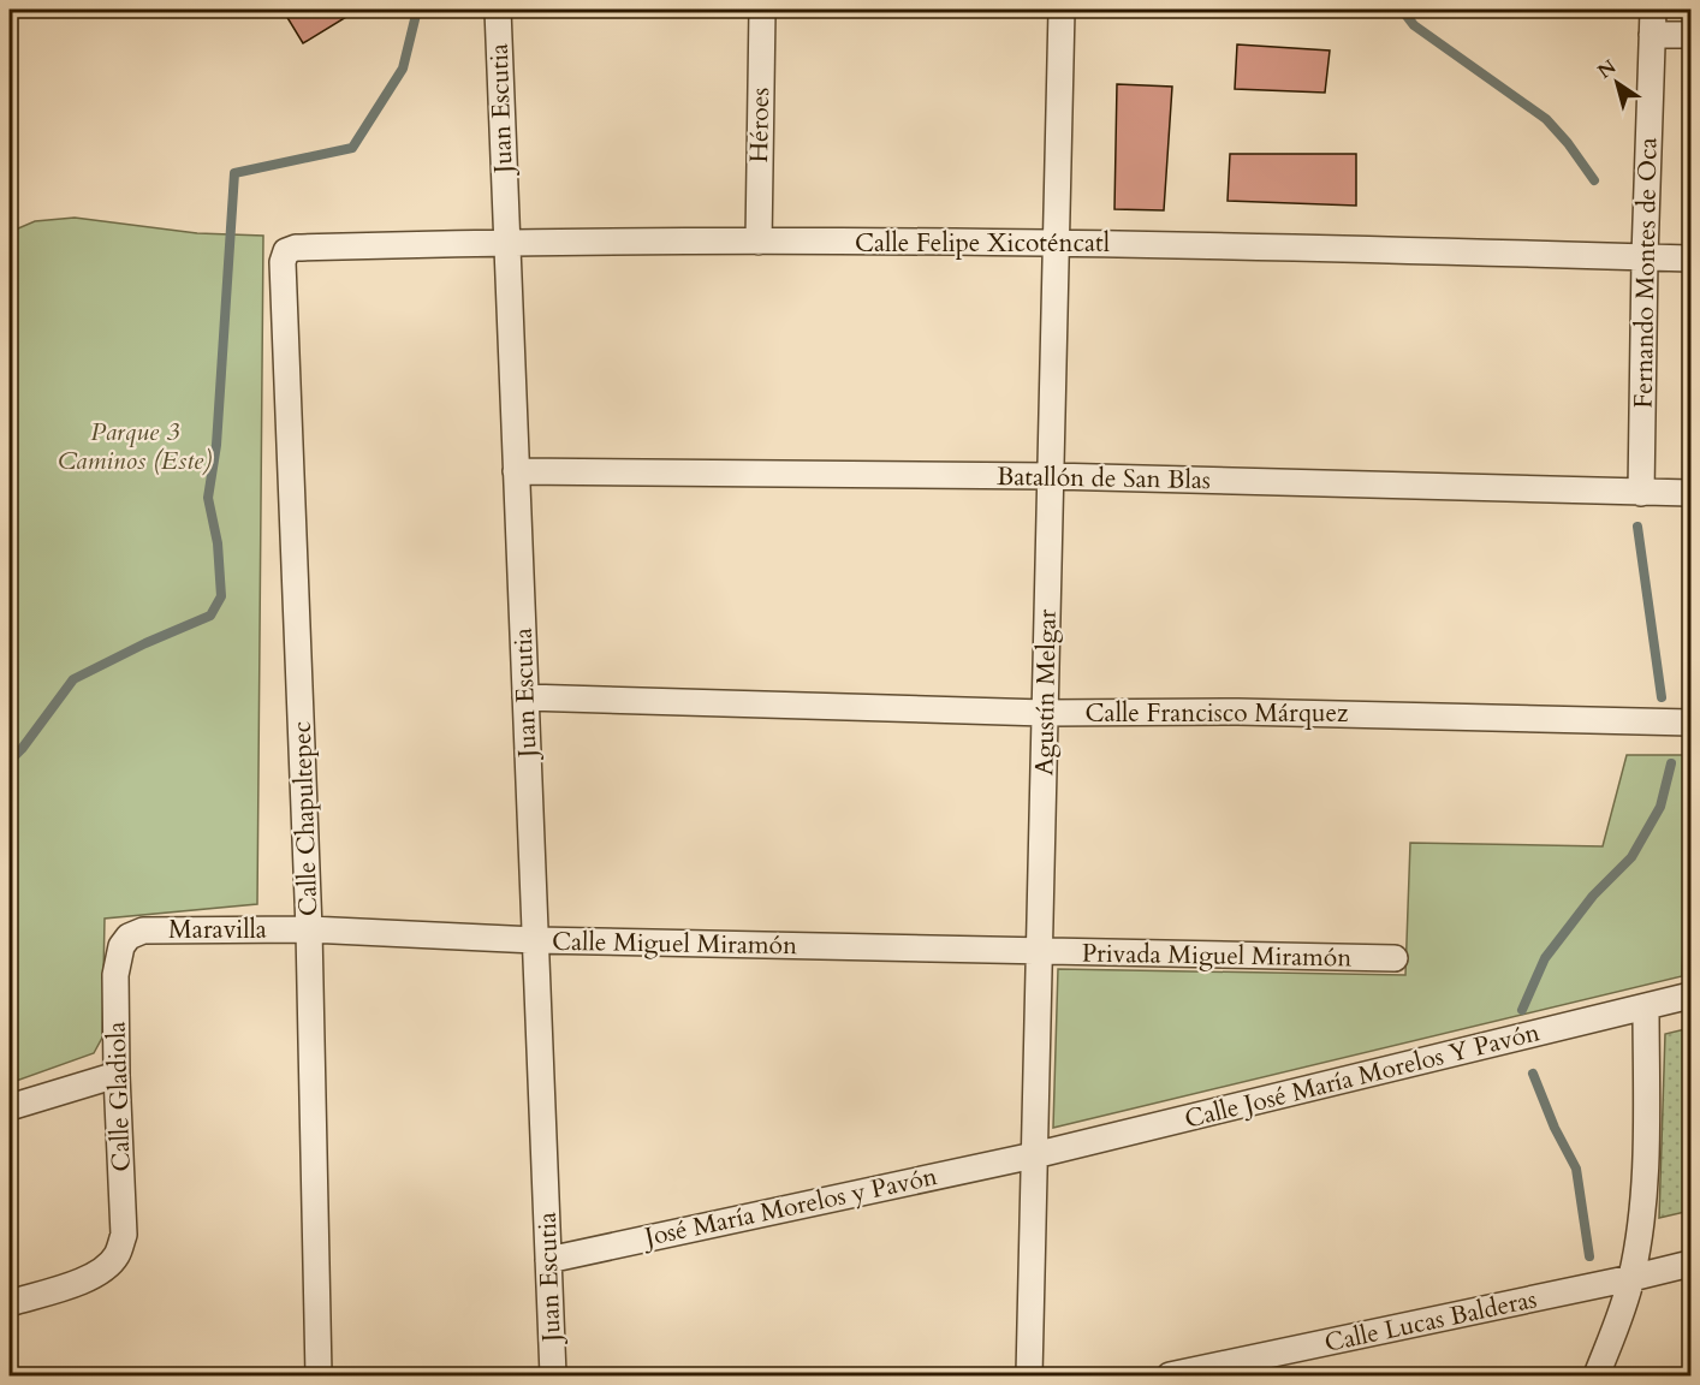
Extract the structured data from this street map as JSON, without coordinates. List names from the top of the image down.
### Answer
{
  "streets": {
    "street": [
      "Juan Escutia",
      "Héroes",
      "Calle Felipe Xicoténcatl",
      "Fernando Montes de Oca",
      "Batallón de San Blas",
      "Agustín Melgar",
      "Calle Francisco Márquez",
      "Calle Chapultepec",
      "Maravilla",
      "Calle Miguel Miramón",
      "Privada Miguel Miramón",
      "Calle José María Morelos Y Pavón",
      "Calle Gladiola",
      "José María Morelos y Pavón",
      "Calle Lucas Balderas"
    ]
  },
  "crossings": [
    ["Juan Escutia", "Calle Felipe Xicoténcatl"],
    ["Juan Escutia", "Batallón de San Blas"],
    ["Juan Escutia", "Calle Francisco Márquez"],
    ["Juan Escutia", "Calle Miguel Miramón"],
    ["Juan Escutia", "José María Morelos y Pavón"],
    ["Héroes", "Calle Felipe Xicoténcatl"],
    ["Calle Felipe Xicoténcatl", "Fernando Montes de Oca"],
    ["Calle Felipe Xicoténcatl", "Agustín Melgar"],
    ["Calle Felipe Xicoténcatl", "Calle Chapultepec"],
    ["Fernando Montes de Oca", "Batallón de San Blas"],
    ["Batallón de San Blas", "Agustín Melgar"],
    ["Agustín Melgar", "Calle Francisco Márquez"],
    ["Agustín Melgar", "Calle Miguel Miramón"],
    ["Agustín Melgar", "Privada Miguel Miramón"],
    ["Agustín Melgar", "Calle José María Morelos Y Pavón"],
    ["Agustín Melgar", "José María Morelos y Pavón"],
    ["Calle Chapultepec", "Maravilla"],
    ["Calle Chapultepec", "Calle Miguel Miramón"],
    ["Maravilla", "Calle Miguel Miramón"],
    ["Maravilla", "Calle Gladiola"],
    ["Calle Miguel Miramón", "Privada Miguel Miramón"],
    ["Calle José María Morelos Y Pavón", "José María Morelos y Pavón"]
  ],
  "parks": ["Parque 3 Caminos (Este)"],
  "north": "top left"
}
